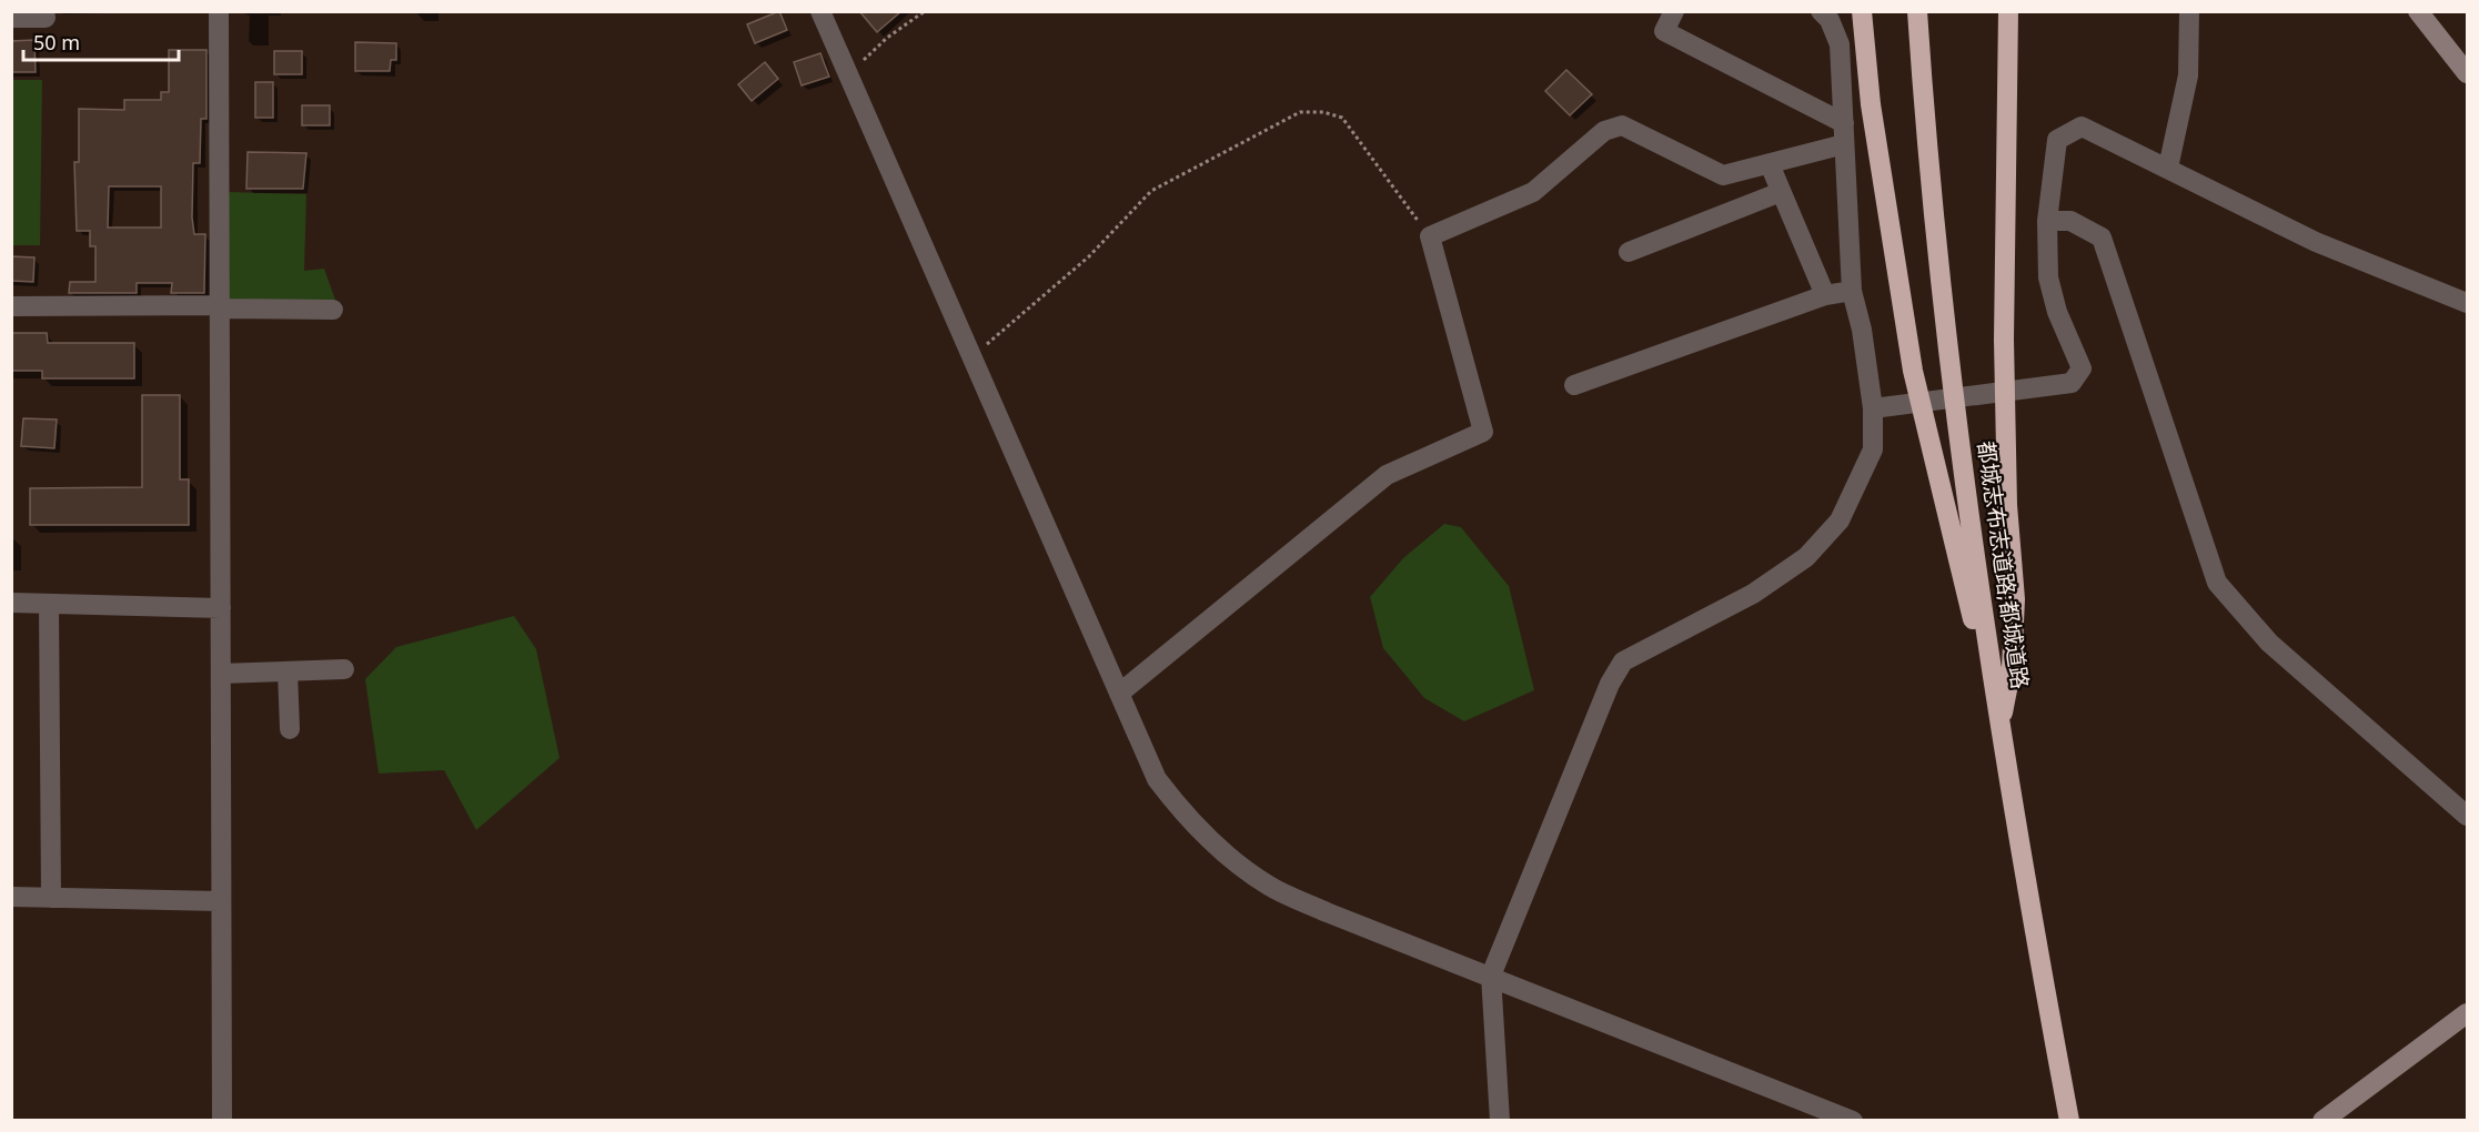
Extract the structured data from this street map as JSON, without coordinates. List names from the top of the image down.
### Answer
{
  "streets": {
    "highway": ["都城志布志道路;都城道路"]
  },
  "scale_bar": "50 m"
}
